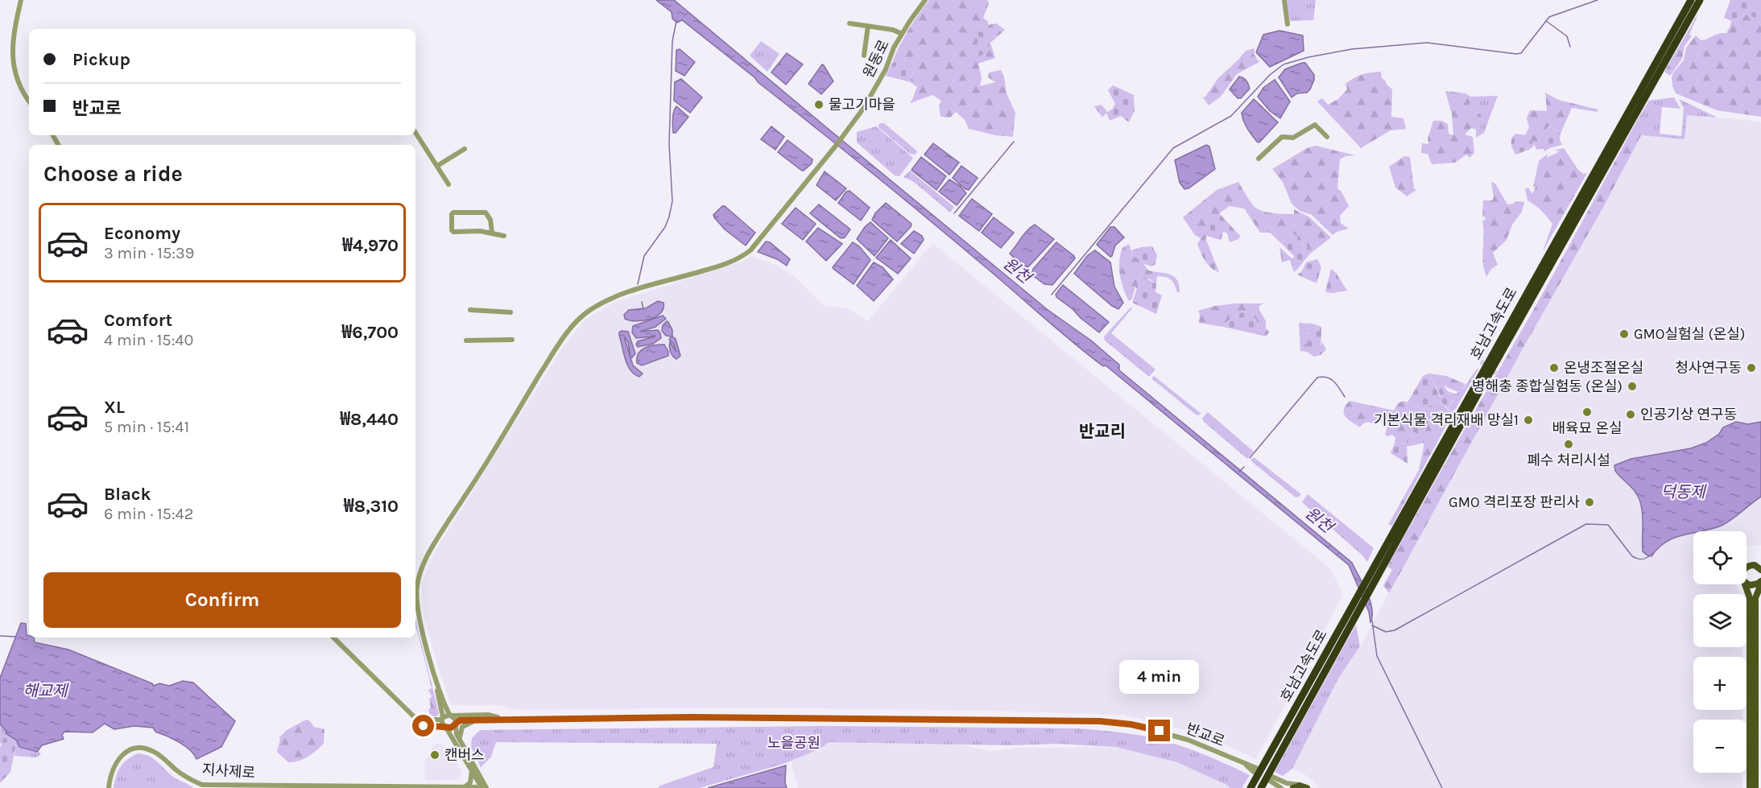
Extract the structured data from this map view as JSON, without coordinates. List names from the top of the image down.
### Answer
{
  "streets": {
    "highway": ["호남고속도로"],
    "street": ["원동로", "반교로", "지사제로"]
  },
  "districts": ["반교리"],
  "water": ["원천", "덕동제", "해교제"],
  "parks": ["노을공원"],
  "places": [
    "물고기마을",
    "GMO실험실 (온실)",
    "온냉조절온실",
    "청사연구동",
    "병해충 종합실험동 (온실)",
    "배육묘 온실",
    "인공기상 연구동",
    "기본식물 격리재배 망실1",
    "폐수 처리시설",
    "GMO 격리포장 판리사",
    "캔버스"
  ],
  "page": {
    "banner": ["Pickup", "반교로"],
    "heading": "Choose a ride",
    "list": [
      {
        "name": "Economy",
        "note": "3 min · 15:39",
        "value": "₩4,970"
      },
      {
        "name": "Comfort",
        "note": "4 min · 15:40",
        "value": "₩6,700"
      },
      {
        "name": "XL",
        "note": "5 min · 15:41",
        "value": "₩8,440"
      },
      {
        "name": "Black",
        "note": "6 min · 15:42",
        "value": "₩8,310"
      }
    ],
    "map_buttons": ["+", "−"],
    "buttons": "Confirm",
    "bubble": "4 min"
  }
}
